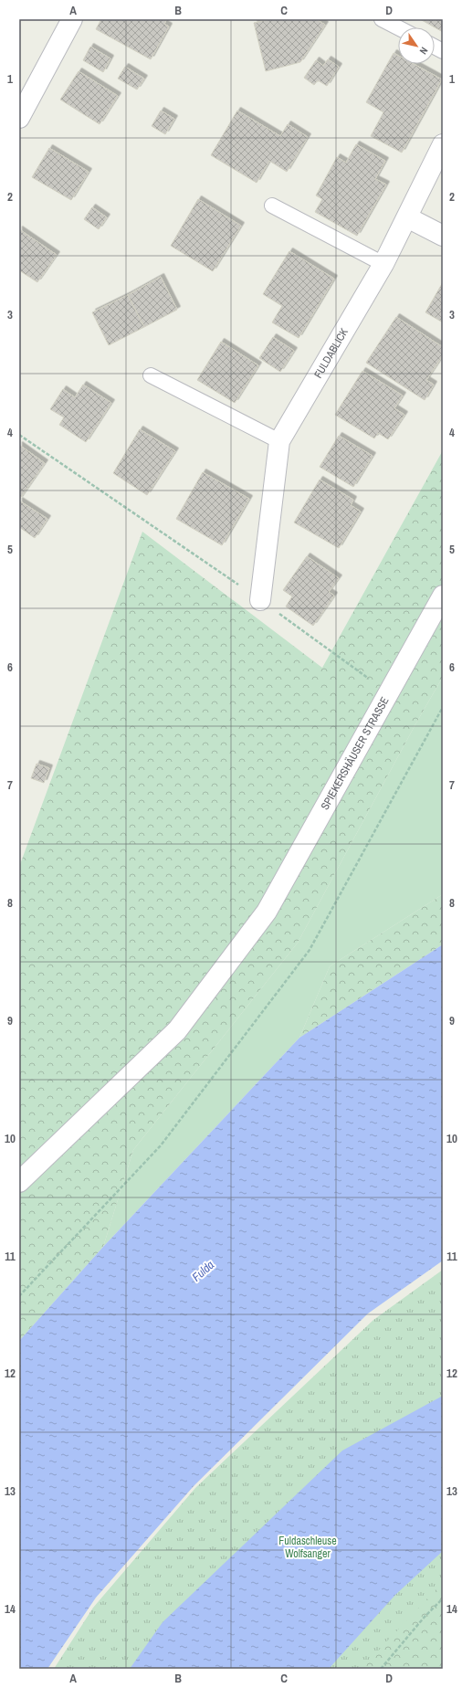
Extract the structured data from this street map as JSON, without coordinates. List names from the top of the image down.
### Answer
{
  "streets": {
    "street": ["FULDABLICK", "SPIEKERSHÄUSER STRASSE"]
  },
  "water": ["Fulda"],
  "parks": ["Fuldaschleuse Wolfsanger"],
  "north": "bottom right",
  "grid": {
    "columns": [
      "A",
      "B",
      "C",
      "D"
    ],
    "rows": [
      "1",
      "2",
      "3",
      "4",
      "5",
      "6",
      "7",
      "8",
      "9",
      "10",
      "11",
      "12",
      "13",
      "14"
    ]
  }
}
